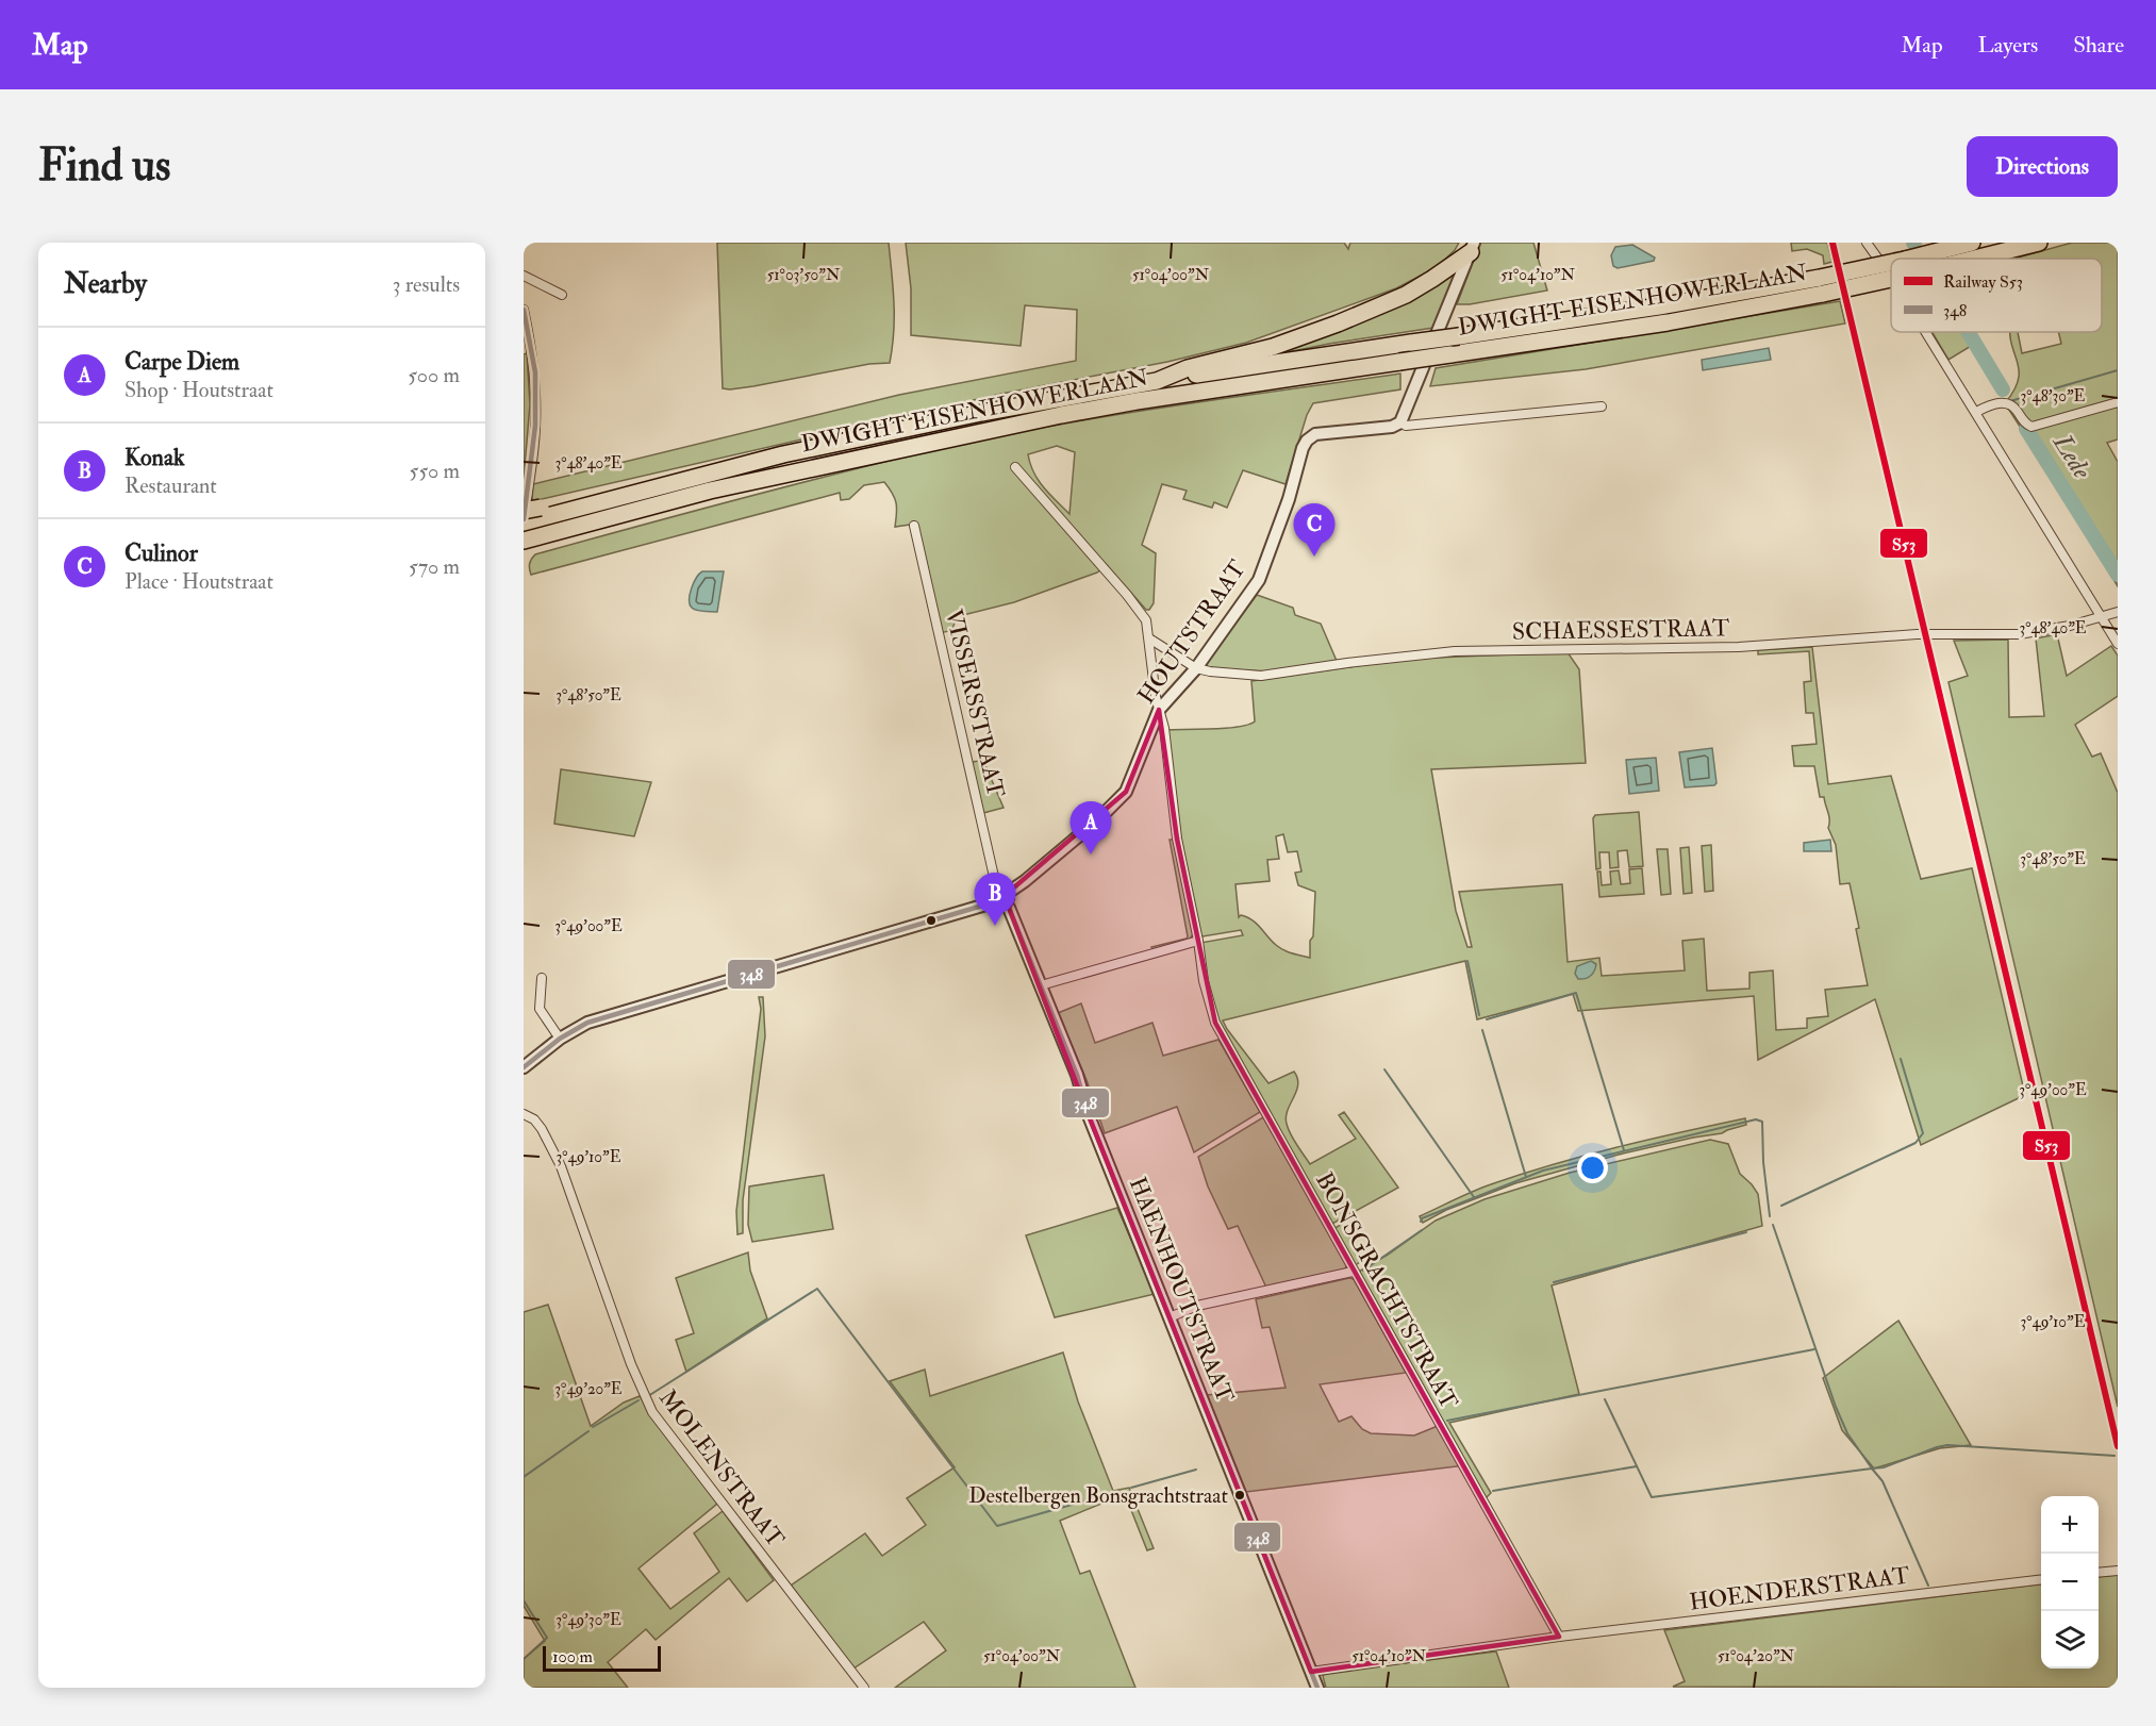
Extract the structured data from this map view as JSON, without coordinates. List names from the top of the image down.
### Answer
{
  "streets": {
    "highway": ["DWIGHT EISENHOWERLAAN"],
    "street": [
      "SCHAESSESTRAAT",
      "HOUTSTRAAT",
      "VISSERSSTRAAT",
      "HAENHOUTSTRAAT",
      "BONSGRACHTSTRAAT",
      "MOLENSTRAAT",
      "HOENDERSTRAAT"
    ]
  },
  "crossings": [
    ["SCHAESSESTRAAT", "HOUTSTRAAT"],
    ["HOUTSTRAAT", "VISSERSSTRAAT"],
    ["HOUTSTRAAT", "HAENHOUTSTRAAT"],
    ["HOUTSTRAAT", "BONSGRACHTSTRAAT"],
    ["VISSERSSTRAAT", "HAENHOUTSTRAAT"],
    ["BONSGRACHTSTRAAT", "HOENDERSTRAAT"]
  ],
  "water": ["Lede"],
  "places": ["Destelbergen Bonsgrachtstraat"],
  "lines": ["rail line S53", "transit line 348"],
  "legend": ["Railway S53", "348"],
  "scale_bar": "100 m",
  "page": {
    "header": "Map",
    "nav": ["Map", "Layers", "Share"],
    "buttons": "Directions",
    "title": "Find us",
    "heading": ["Nearby", "3 results"],
    "list": [
      {
        "mark": "A",
        "name": "Carpe Diem",
        "note": "Shop · Houtstraat",
        "value": "500 m"
      },
      {
        "mark": "B",
        "name": "Konak",
        "note": "Restaurant",
        "value": "550 m"
      },
      {
        "mark": "C",
        "name": "Culinor",
        "note": "Place · Houtstraat",
        "value": "570 m"
      }
    ],
    "pins": ["C", "A", "B"],
    "map_buttons": ["+", "−"],
    "scale": "100 m"
  },
  "coordinates": [
    "51°03'50\"N",
    "51°04'00\"N",
    "51°04'10\"N",
    "3°48'30\"E",
    "3°48'40\"E",
    "3°48'50\"E",
    "3°49'00\"E",
    "3°49'10\"E",
    "3°49'20\"E",
    "3°49'30\"E",
    "51°04'20\"N"
  ]
}
